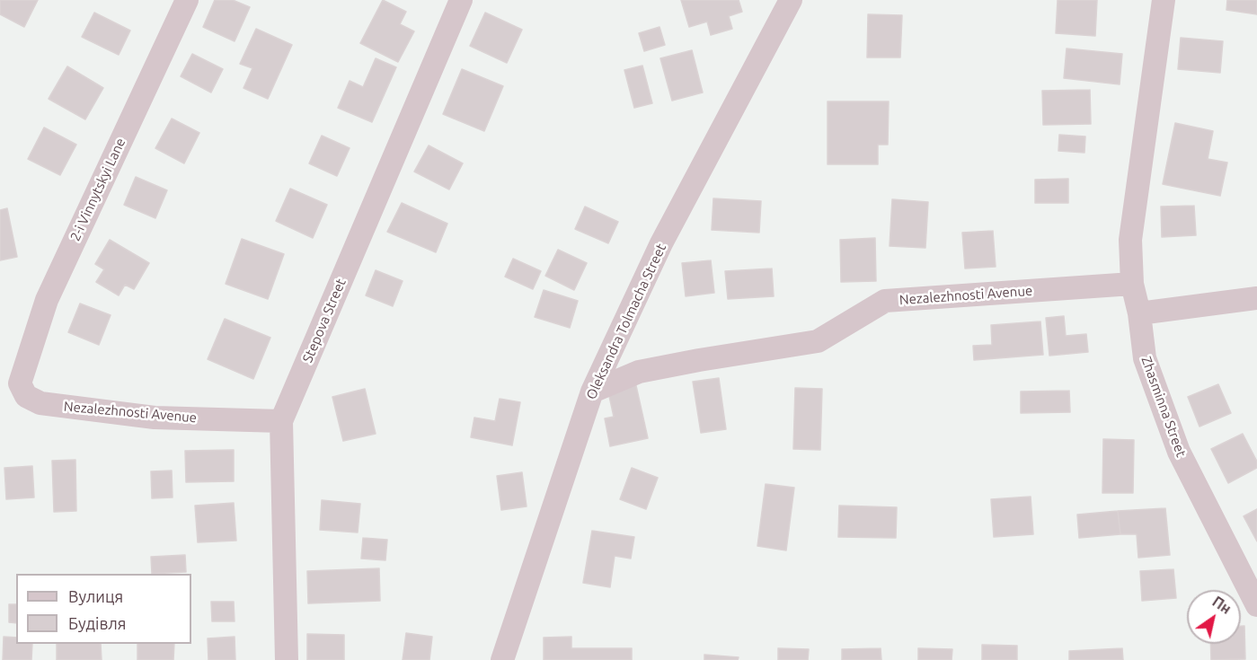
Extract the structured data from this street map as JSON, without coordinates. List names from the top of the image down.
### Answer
{
  "streets": {
    "street": [
      "2-i Vinnytskyi Lane",
      "Nezalezhnosti Avenue",
      "Stepova Street",
      "Oleksandra Tolmacha Street",
      "Zhasminna Street"
    ]
  },
  "crossings": [
    ["2-i Vinnytskyi Lane", "Nezalezhnosti Avenue"],
    ["Nezalezhnosti Avenue", "Stepova Street"],
    ["Nezalezhnosti Avenue", "Oleksandra Tolmacha Street"],
    ["Nezalezhnosti Avenue", "Zhasminna Street"]
  ],
  "legend": ["Вулиця", "Будівля"],
  "north": "top right"
}
